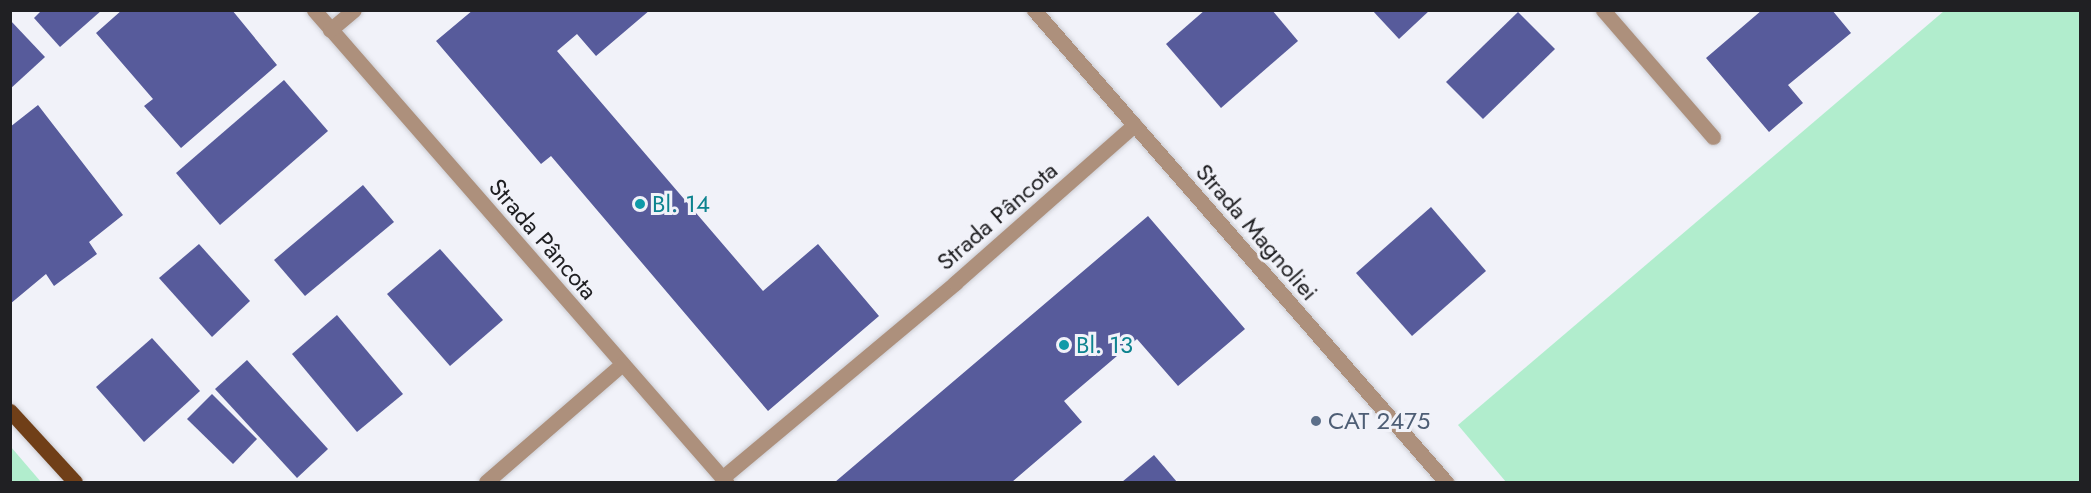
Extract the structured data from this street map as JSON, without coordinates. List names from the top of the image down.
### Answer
{
  "streets": {
    "street": ["Strada Pâncota", "Strada Magnoliei"]
  },
  "crossings": [
    ["Strada Pâncota", "Strada Magnoliei"]
  ],
  "places": ["Bl. 14", "Bl. 13", "CAT 2475"]
}
